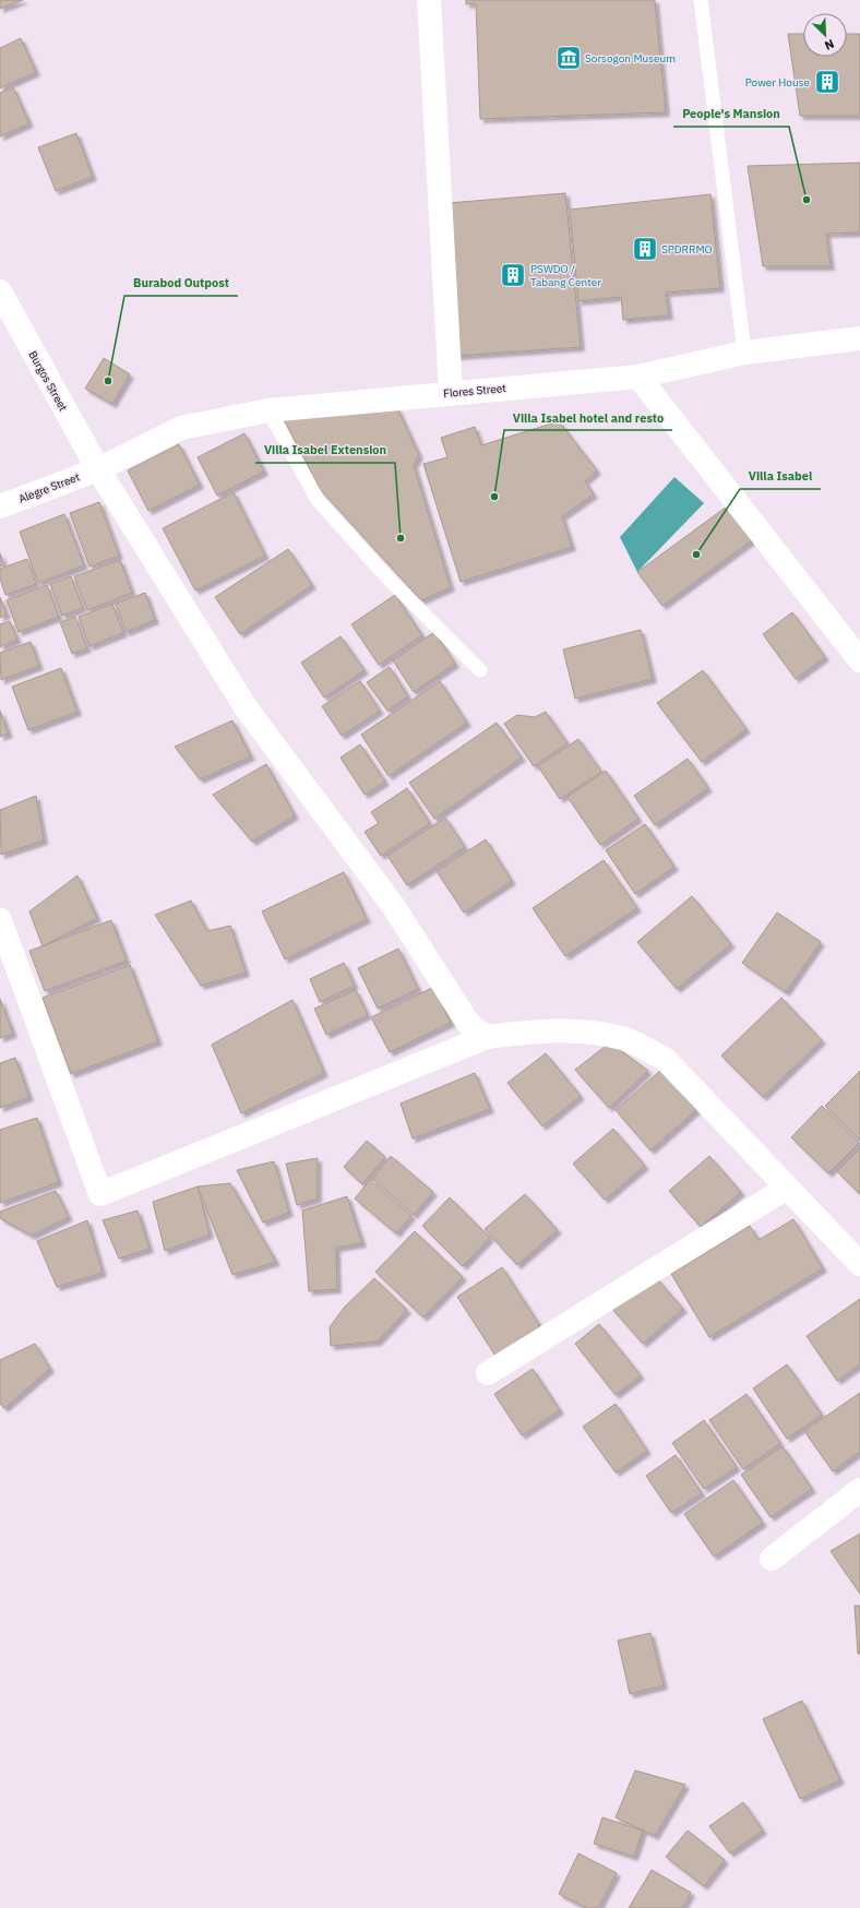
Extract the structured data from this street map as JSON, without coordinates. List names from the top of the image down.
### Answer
{
  "streets": {
    "street": ["Burgos Street", "Flores Street", "Alegre Street"]
  },
  "crossings": [
    ["Burgos Street", "Flores Street"],
    ["Burgos Street", "Alegre Street"],
    ["Flores Street", "Alegre Street"]
  ],
  "places": {
    "museum": ["Sorsogon Museum"],
    "building": ["Power House", "SPDRRMO", "PSWDO / Tabang Center"],
    "other": [
      "People's Mansion",
      "Burabod Outpost",
      "Villa Isabel hotel and resto",
      "Villa Isabel Extension",
      "Villa Isabel"
    ]
  },
  "north": "bottom right"
}
